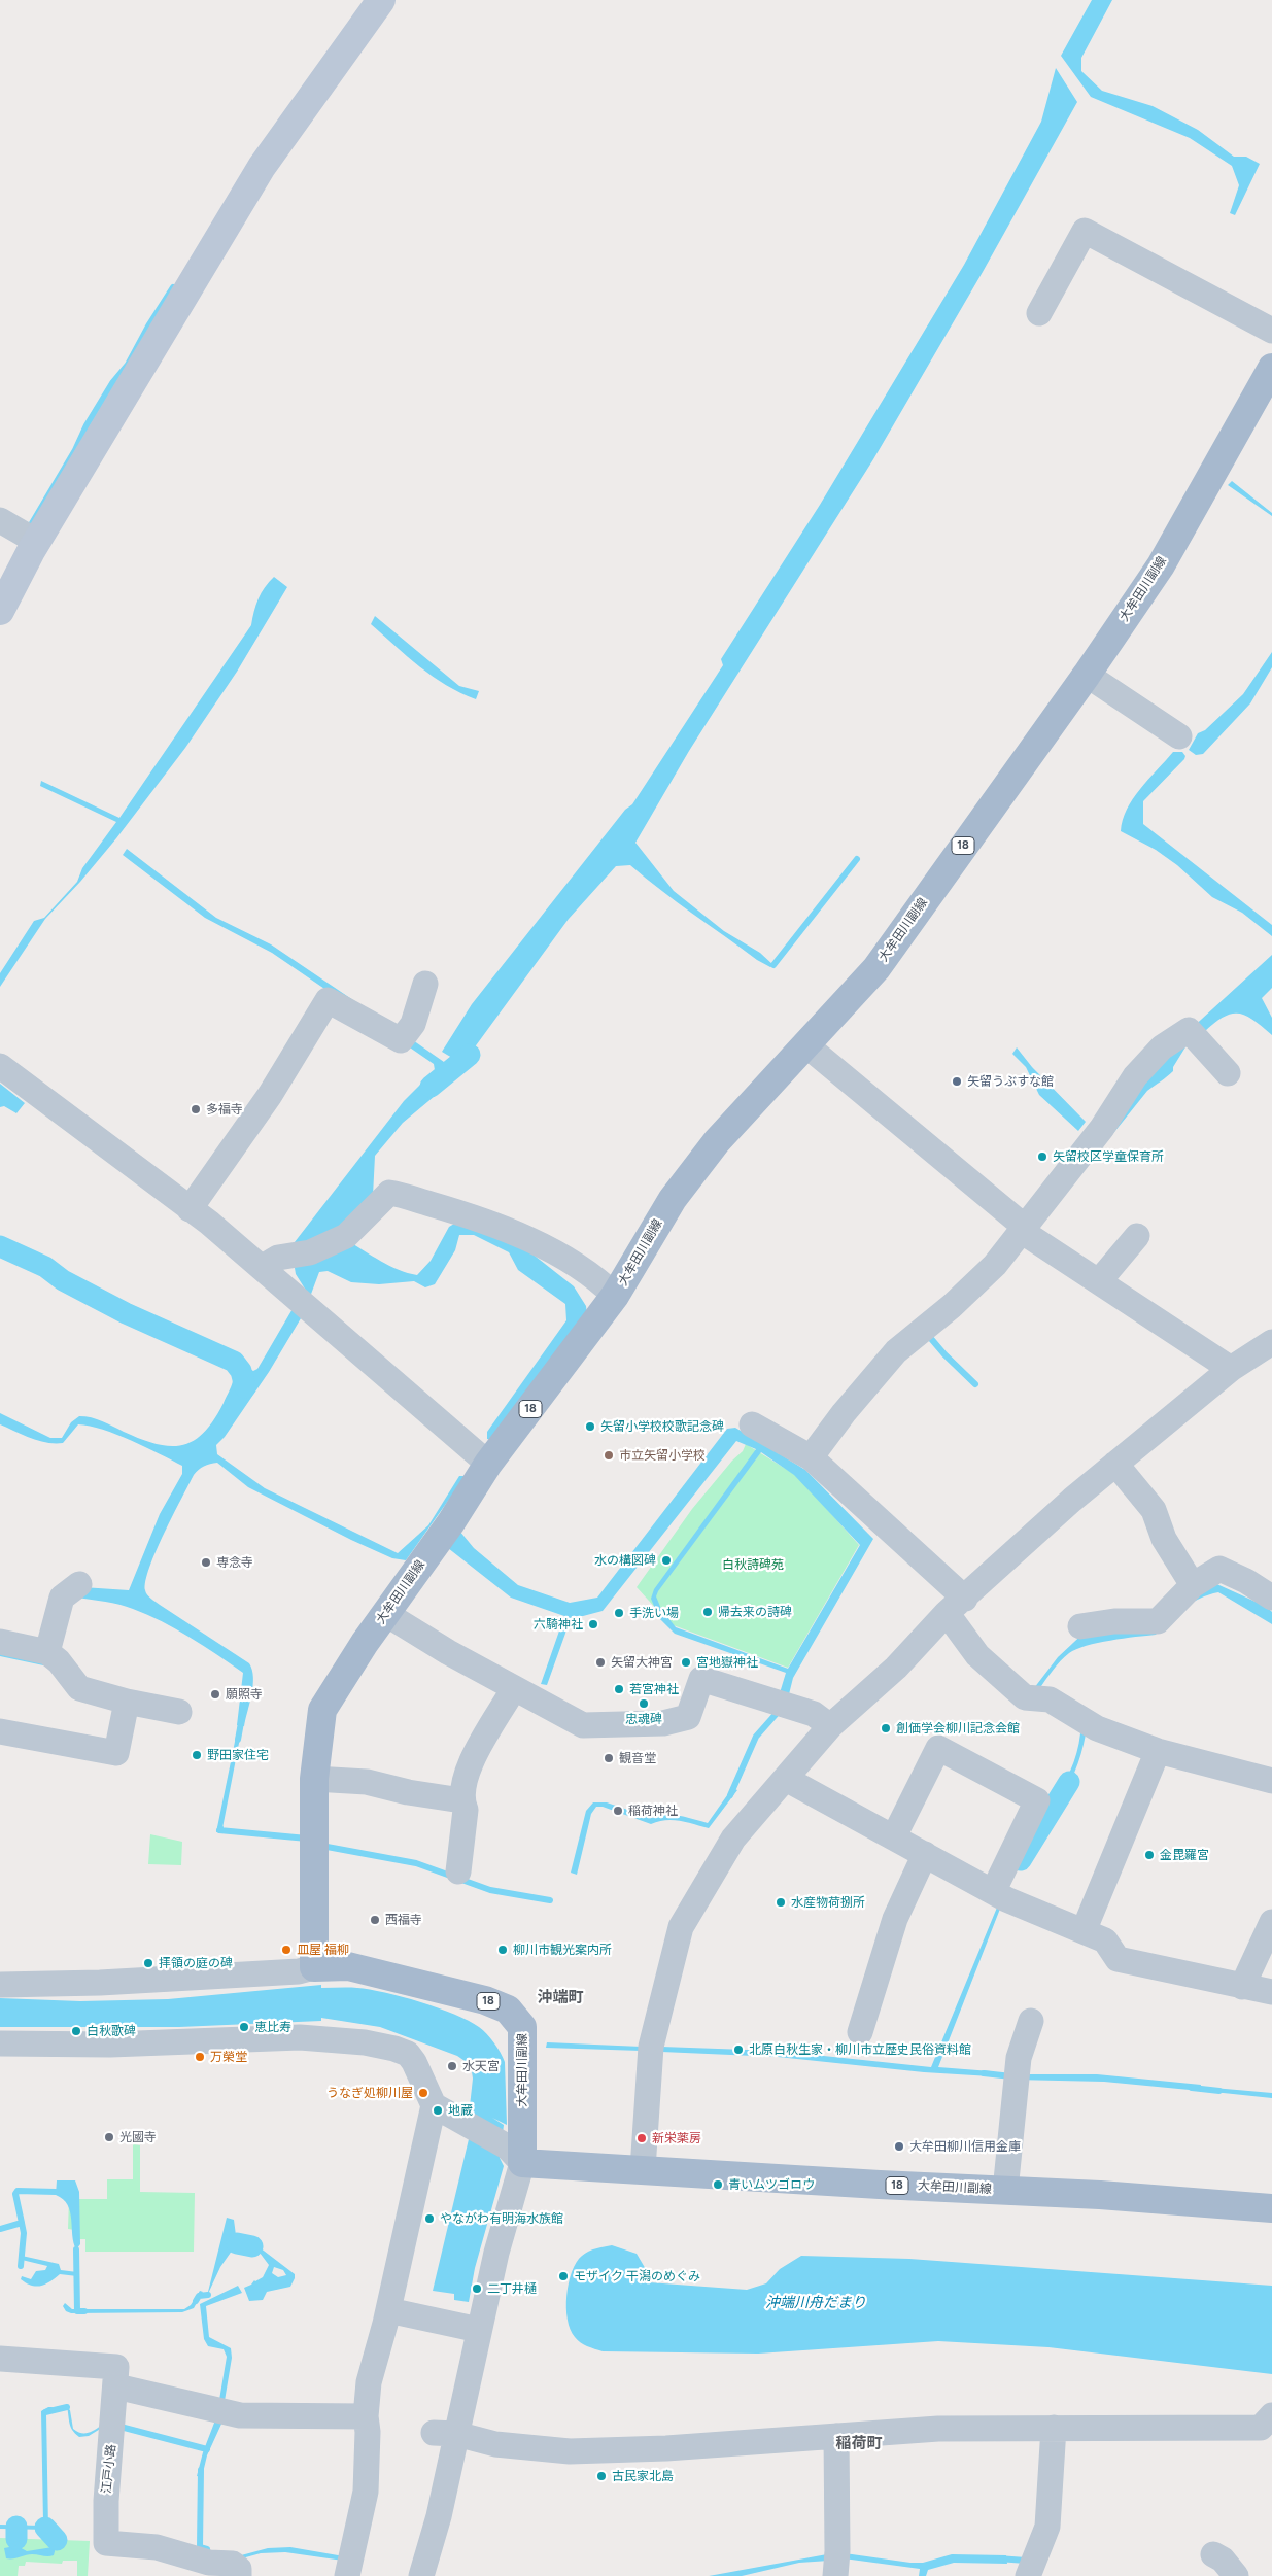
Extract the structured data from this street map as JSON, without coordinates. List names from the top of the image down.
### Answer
{
  "streets": {
    "main road": ["大牟田川副線", "18"],
    "street": ["江戸小路"]
  },
  "districts": ["沖端町", "稲荷町"],
  "water": ["沖端川舟だまり"],
  "parks": ["白秋詩碑苑"],
  "places": [
    "矢留うぶすな館",
    "多福寺",
    "矢留校区学童保育所",
    "矢留小学校校歌記念碑",
    "市立矢留小学校",
    "水の構図碑",
    "専念寺",
    "帰去来の詩碑",
    "手洗い場",
    "六騎神社",
    "矢留大神宮",
    "宮地嶽神社",
    "若宮神社",
    "願照寺",
    "忠魂碑",
    "創価学会柳川記念会館",
    "野田家住宅",
    "観音堂",
    "稲荷神社",
    "金毘羅宮",
    "水産物荷捌所",
    "西福寺",
    "皿屋 福柳",
    "柳川市観光案内所",
    "拝領の庭の碑",
    "恵比寿",
    "白秋歌碑",
    "北原白秋生家・柳川市立歴史民俗資料館",
    "万榮堂",
    "水天宮",
    "うなぎ処柳川屋",
    "地蔵",
    "光國寺",
    "新栄薬房",
    "大牟田柳川信用金庫",
    "青いムツゴロウ",
    "やながわ有明海水族館",
    "モザイク 干潟のめぐみ",
    "二丁井樋",
    "古民家北島"
  ]
}
